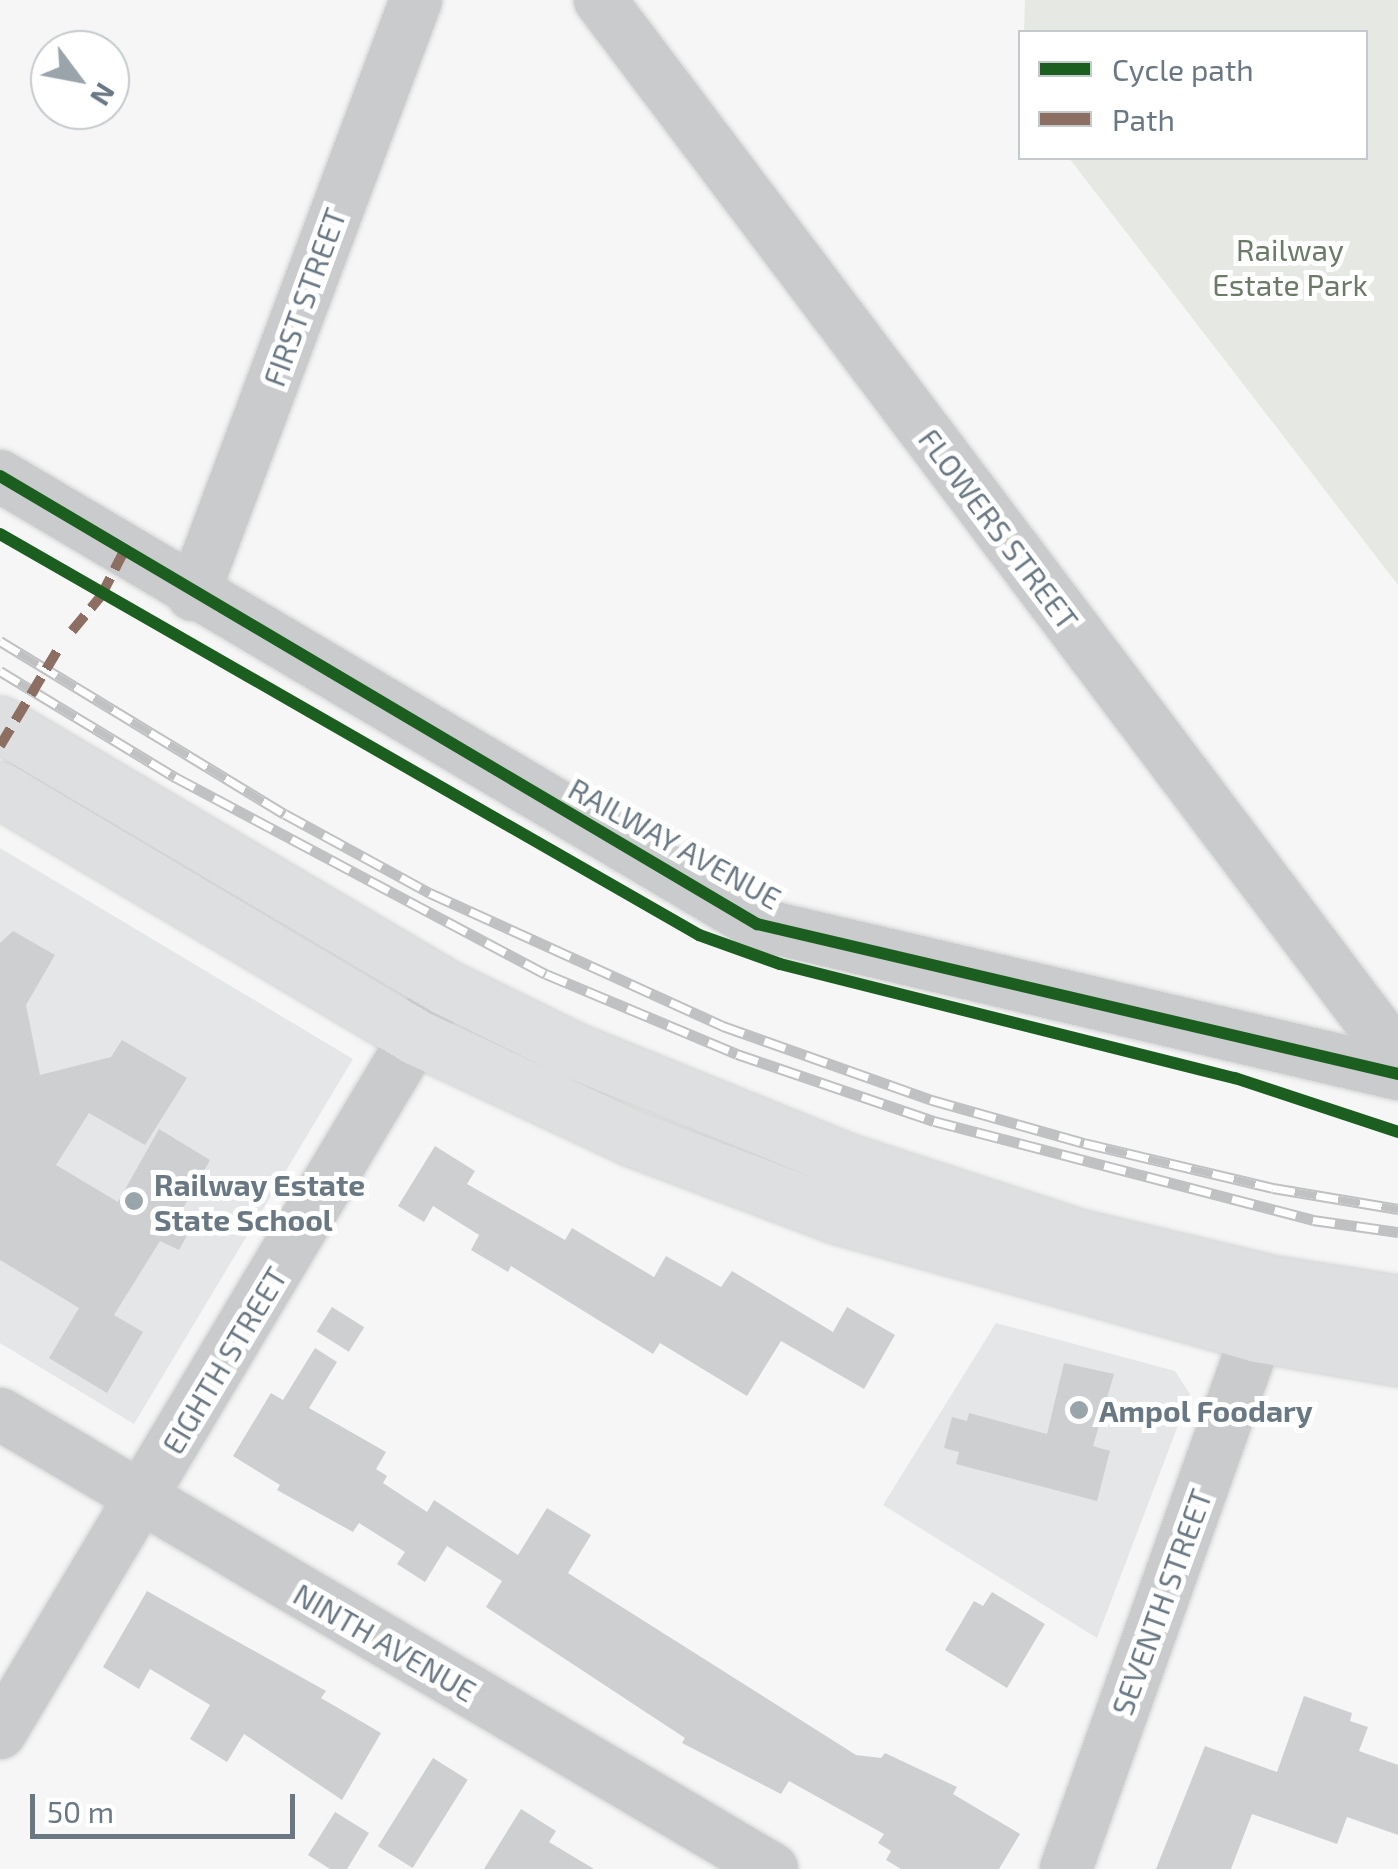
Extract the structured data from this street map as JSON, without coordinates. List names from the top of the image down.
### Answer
{
  "streets": {
    "street": [
      "FIRST STREET",
      "FLOWERS STREET",
      "RAILWAY AVENUE",
      "EIGHTH STREET",
      "SEVENTH STREET",
      "NINTH AVENUE"
    ]
  },
  "crossings": [
    ["FIRST STREET", "RAILWAY AVENUE"],
    ["EIGHTH STREET", "NINTH AVENUE"]
  ],
  "parks": ["Railway Estate Park"],
  "places": ["Railway Estate State School", "Ampol Foodary"],
  "legend": ["Cycle path", "Path"],
  "scale_bar": "50 m",
  "north": "bottom right"
}
